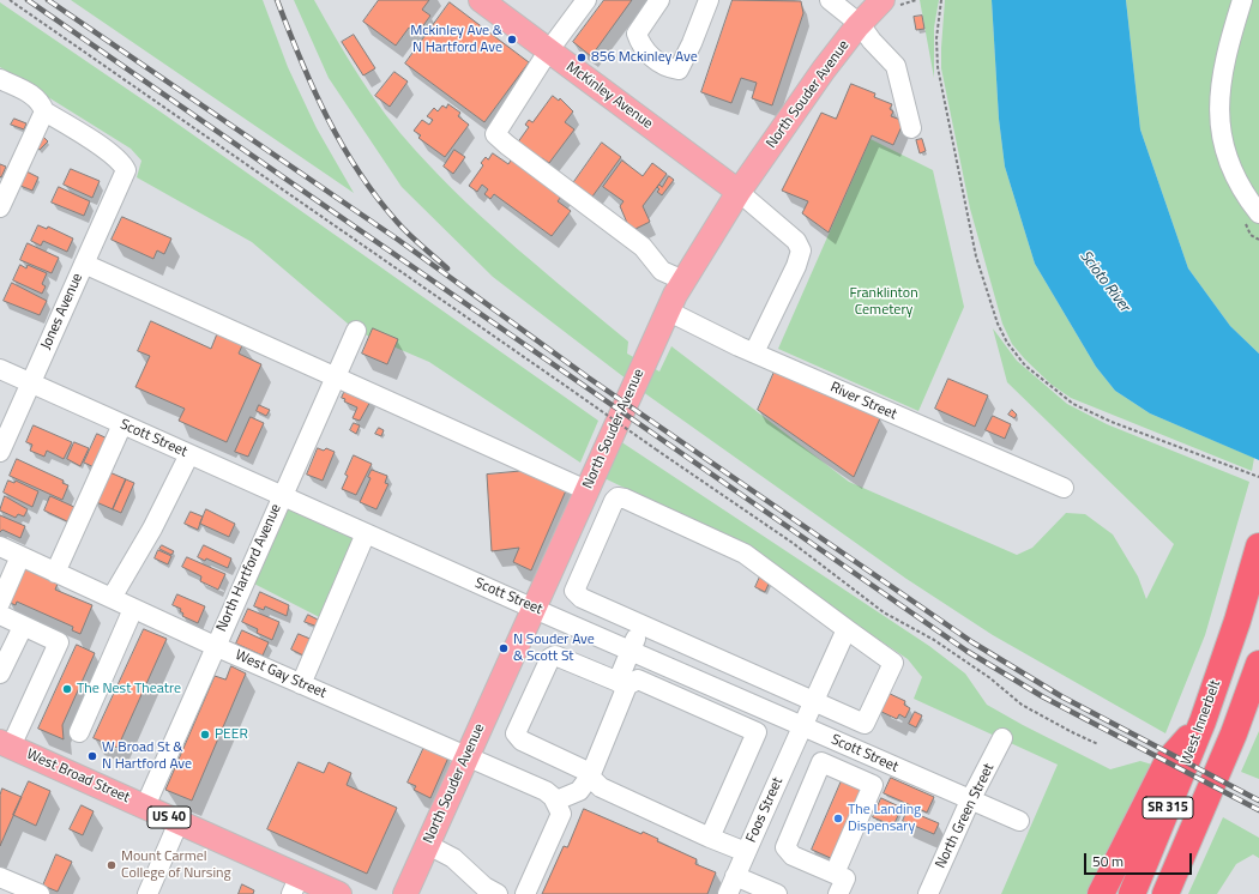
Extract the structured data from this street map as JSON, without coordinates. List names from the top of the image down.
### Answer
{
  "streets": {
    "highway": ["West Innerbelt", "SR 315"],
    "main road": [
      "North Souder Avenue",
      "McKinley Avenue",
      "West Broad Street",
      "US 40"
    ],
    "street": [
      "Jones Avenue",
      "River Street",
      "Scott Street",
      "North Hartford Avenue",
      "West Gay Street",
      "Foos Street",
      "North Green Street"
    ]
  },
  "crossings": [
    ["North Souder Avenue", "McKinley Avenue"],
    ["North Souder Avenue", "River Street"],
    ["North Souder Avenue", "Scott Street"],
    ["North Souder Avenue", "West Gay Street"],
    ["Jones Avenue", "Scott Street"],
    ["Scott Street", "North Hartford Avenue"],
    ["Scott Street", "Foos Street"],
    ["Scott Street", "North Green Street"],
    ["North Hartford Avenue", "West Gay Street"],
    ["North Hartford Avenue", "West Broad Street"]
  ],
  "water": ["Scioto River"],
  "parks": ["Franklinton Cemetery"],
  "places": [
    "Mckinley Ave & N Hartford Ave",
    "856 Mckinley Ave",
    "N Souder Ave & Scott St",
    "The Nest Theatre",
    "PEER",
    "W Broad St & N Hartford Ave",
    "The Landing Dispensary",
    "Mount Carmel College of Nursing"
  ],
  "scale_bar": "50 m"
}
